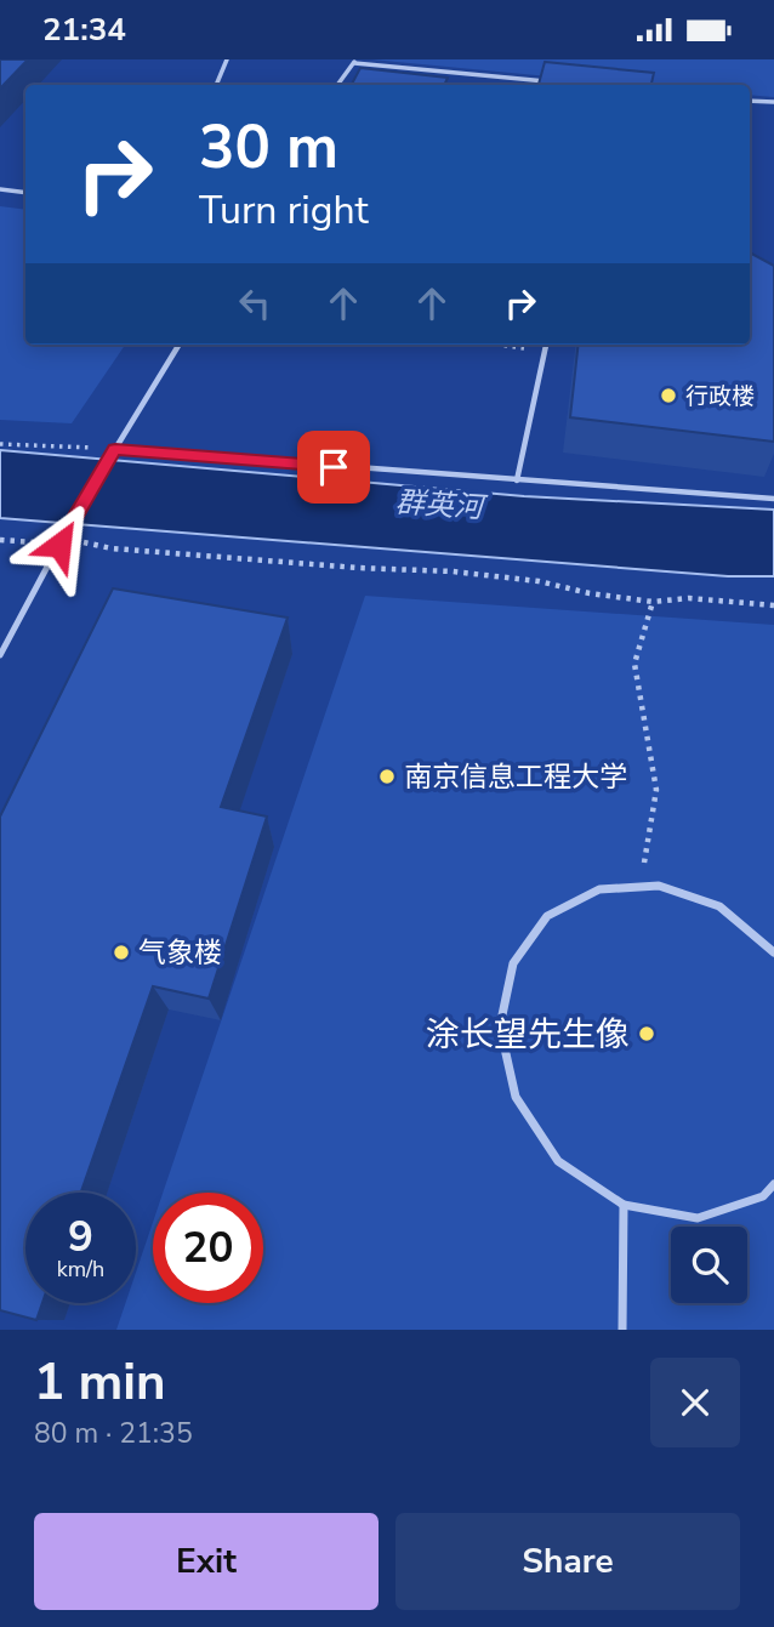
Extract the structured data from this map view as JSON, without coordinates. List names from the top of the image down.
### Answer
{
  "water": ["群英河"],
  "places": [
    "行政楼",
    "南京信息工程大学",
    "气象楼",
    "涂长望先生像"
  ],
  "page": {
    "status": "21:34",
    "turn": ["30 m", "Turn right"],
    "speed": "9 km/h",
    "limit": "20",
    "heading": ["1 min", "80 m · 21:35"],
    "buttons": ["Exit", "Share"]
  }
}
